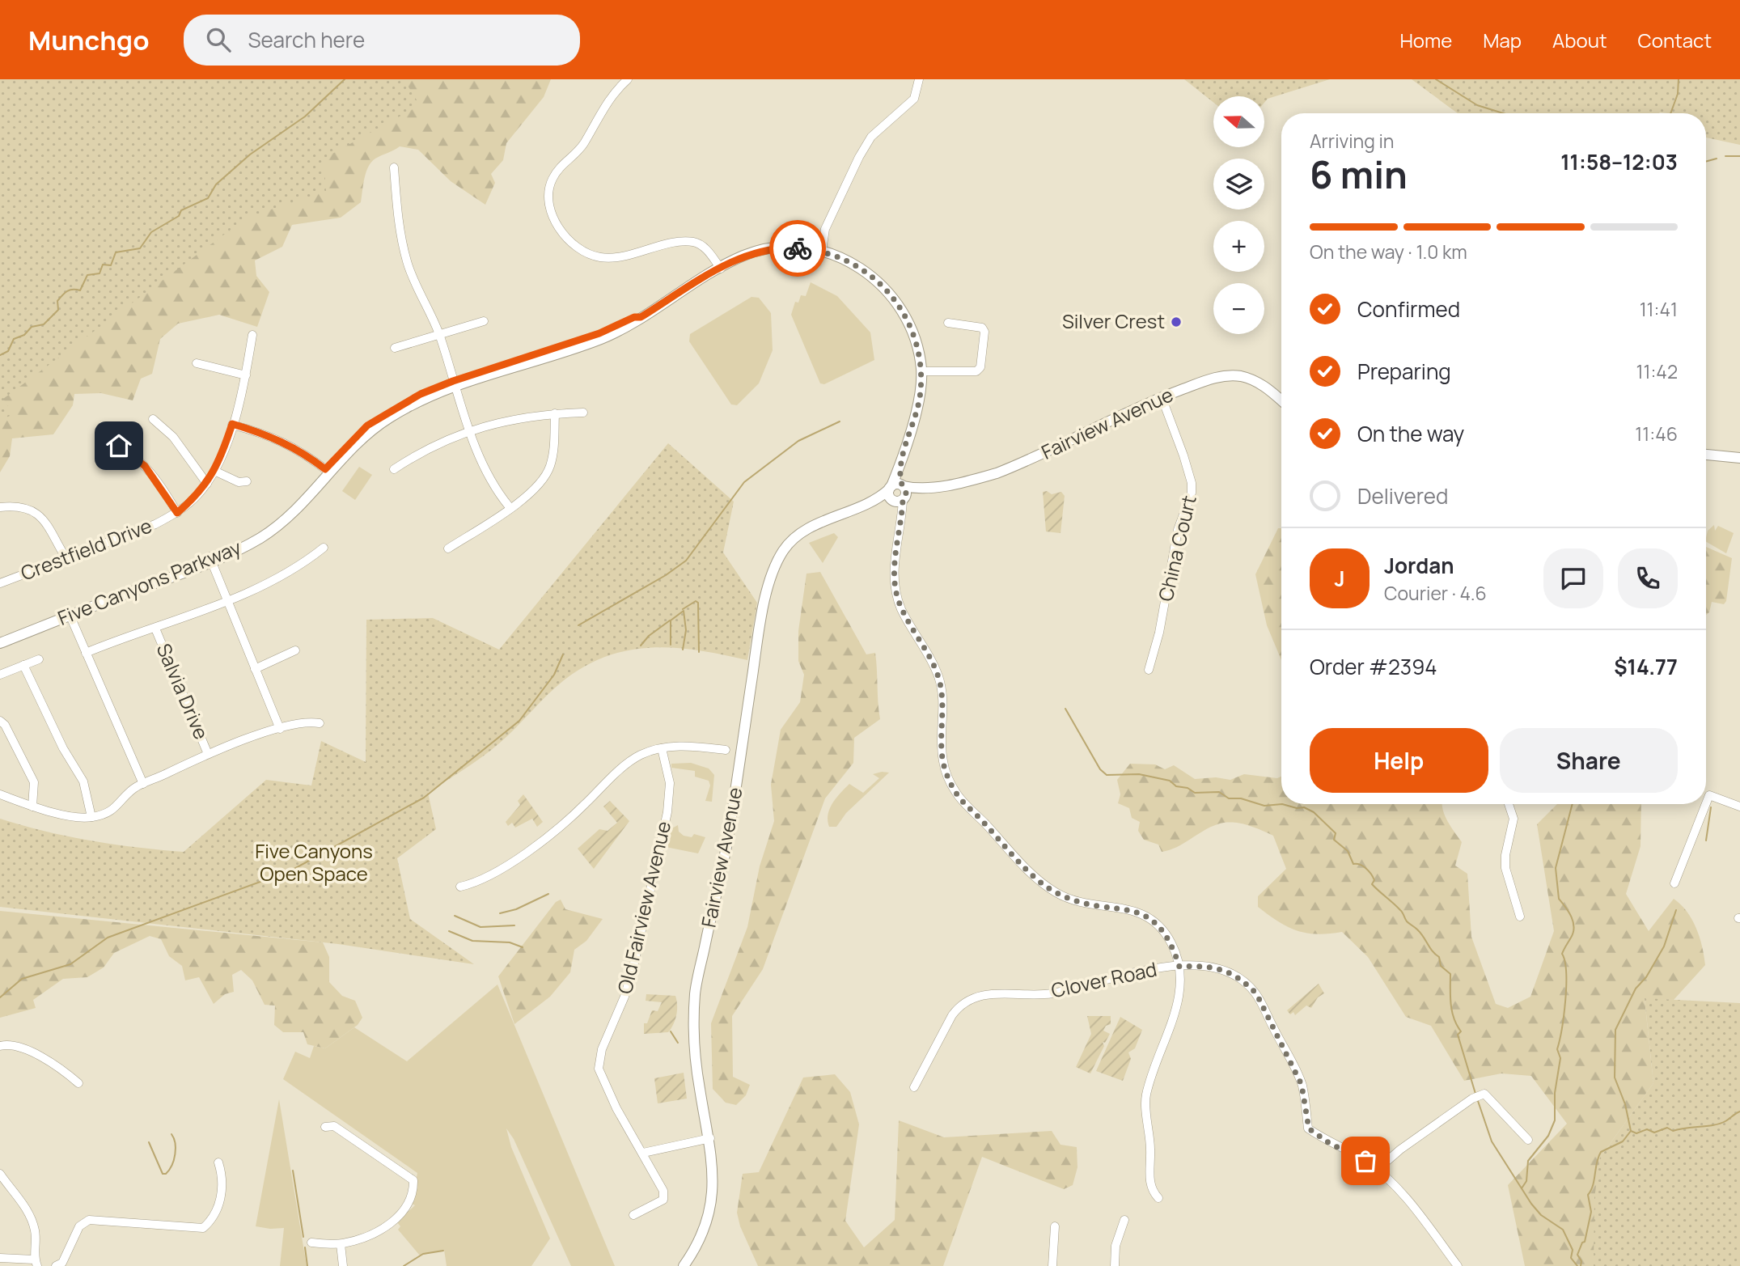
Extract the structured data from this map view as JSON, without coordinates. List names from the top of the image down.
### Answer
{
  "streets": {
    "main road": ["Fairview Avenue", "Five Canyons Parkway"],
    "street": [
      "China Court",
      "Crestfield Drive",
      "Salvia Drive",
      "Old Fairview Avenue",
      "Clover Road"
    ]
  },
  "crossings": [
    ["Fairview Avenue", "China Court"],
    ["Fairview Avenue", "Five Canyons Parkway"]
  ],
  "parks": ["Five Canyons Open Space"],
  "places": ["Silver Crest"],
  "north": "left",
  "page": {
    "header": "Munchgo",
    "search": "Search here",
    "nav": [
      "Home",
      "Map",
      "About",
      "Contact"
    ],
    "map_buttons": ["+", "−"],
    "heading": ["6 min", "Arriving in", "11:58–12:03"],
    "panel": [
      "Jordan",
      "Courier · 4.6",
      "Order #2394",
      "$14.77"
    ],
    "bar": "On the way · 1.0 km",
    "list": [
      ["Confirmed", "11:41"],
      ["Preparing", "11:42"],
      ["On the way", "11:46"],
      "Delivered"
    ],
    "round": "J",
    "buttons": ["Help", "Share"]
  }
}
